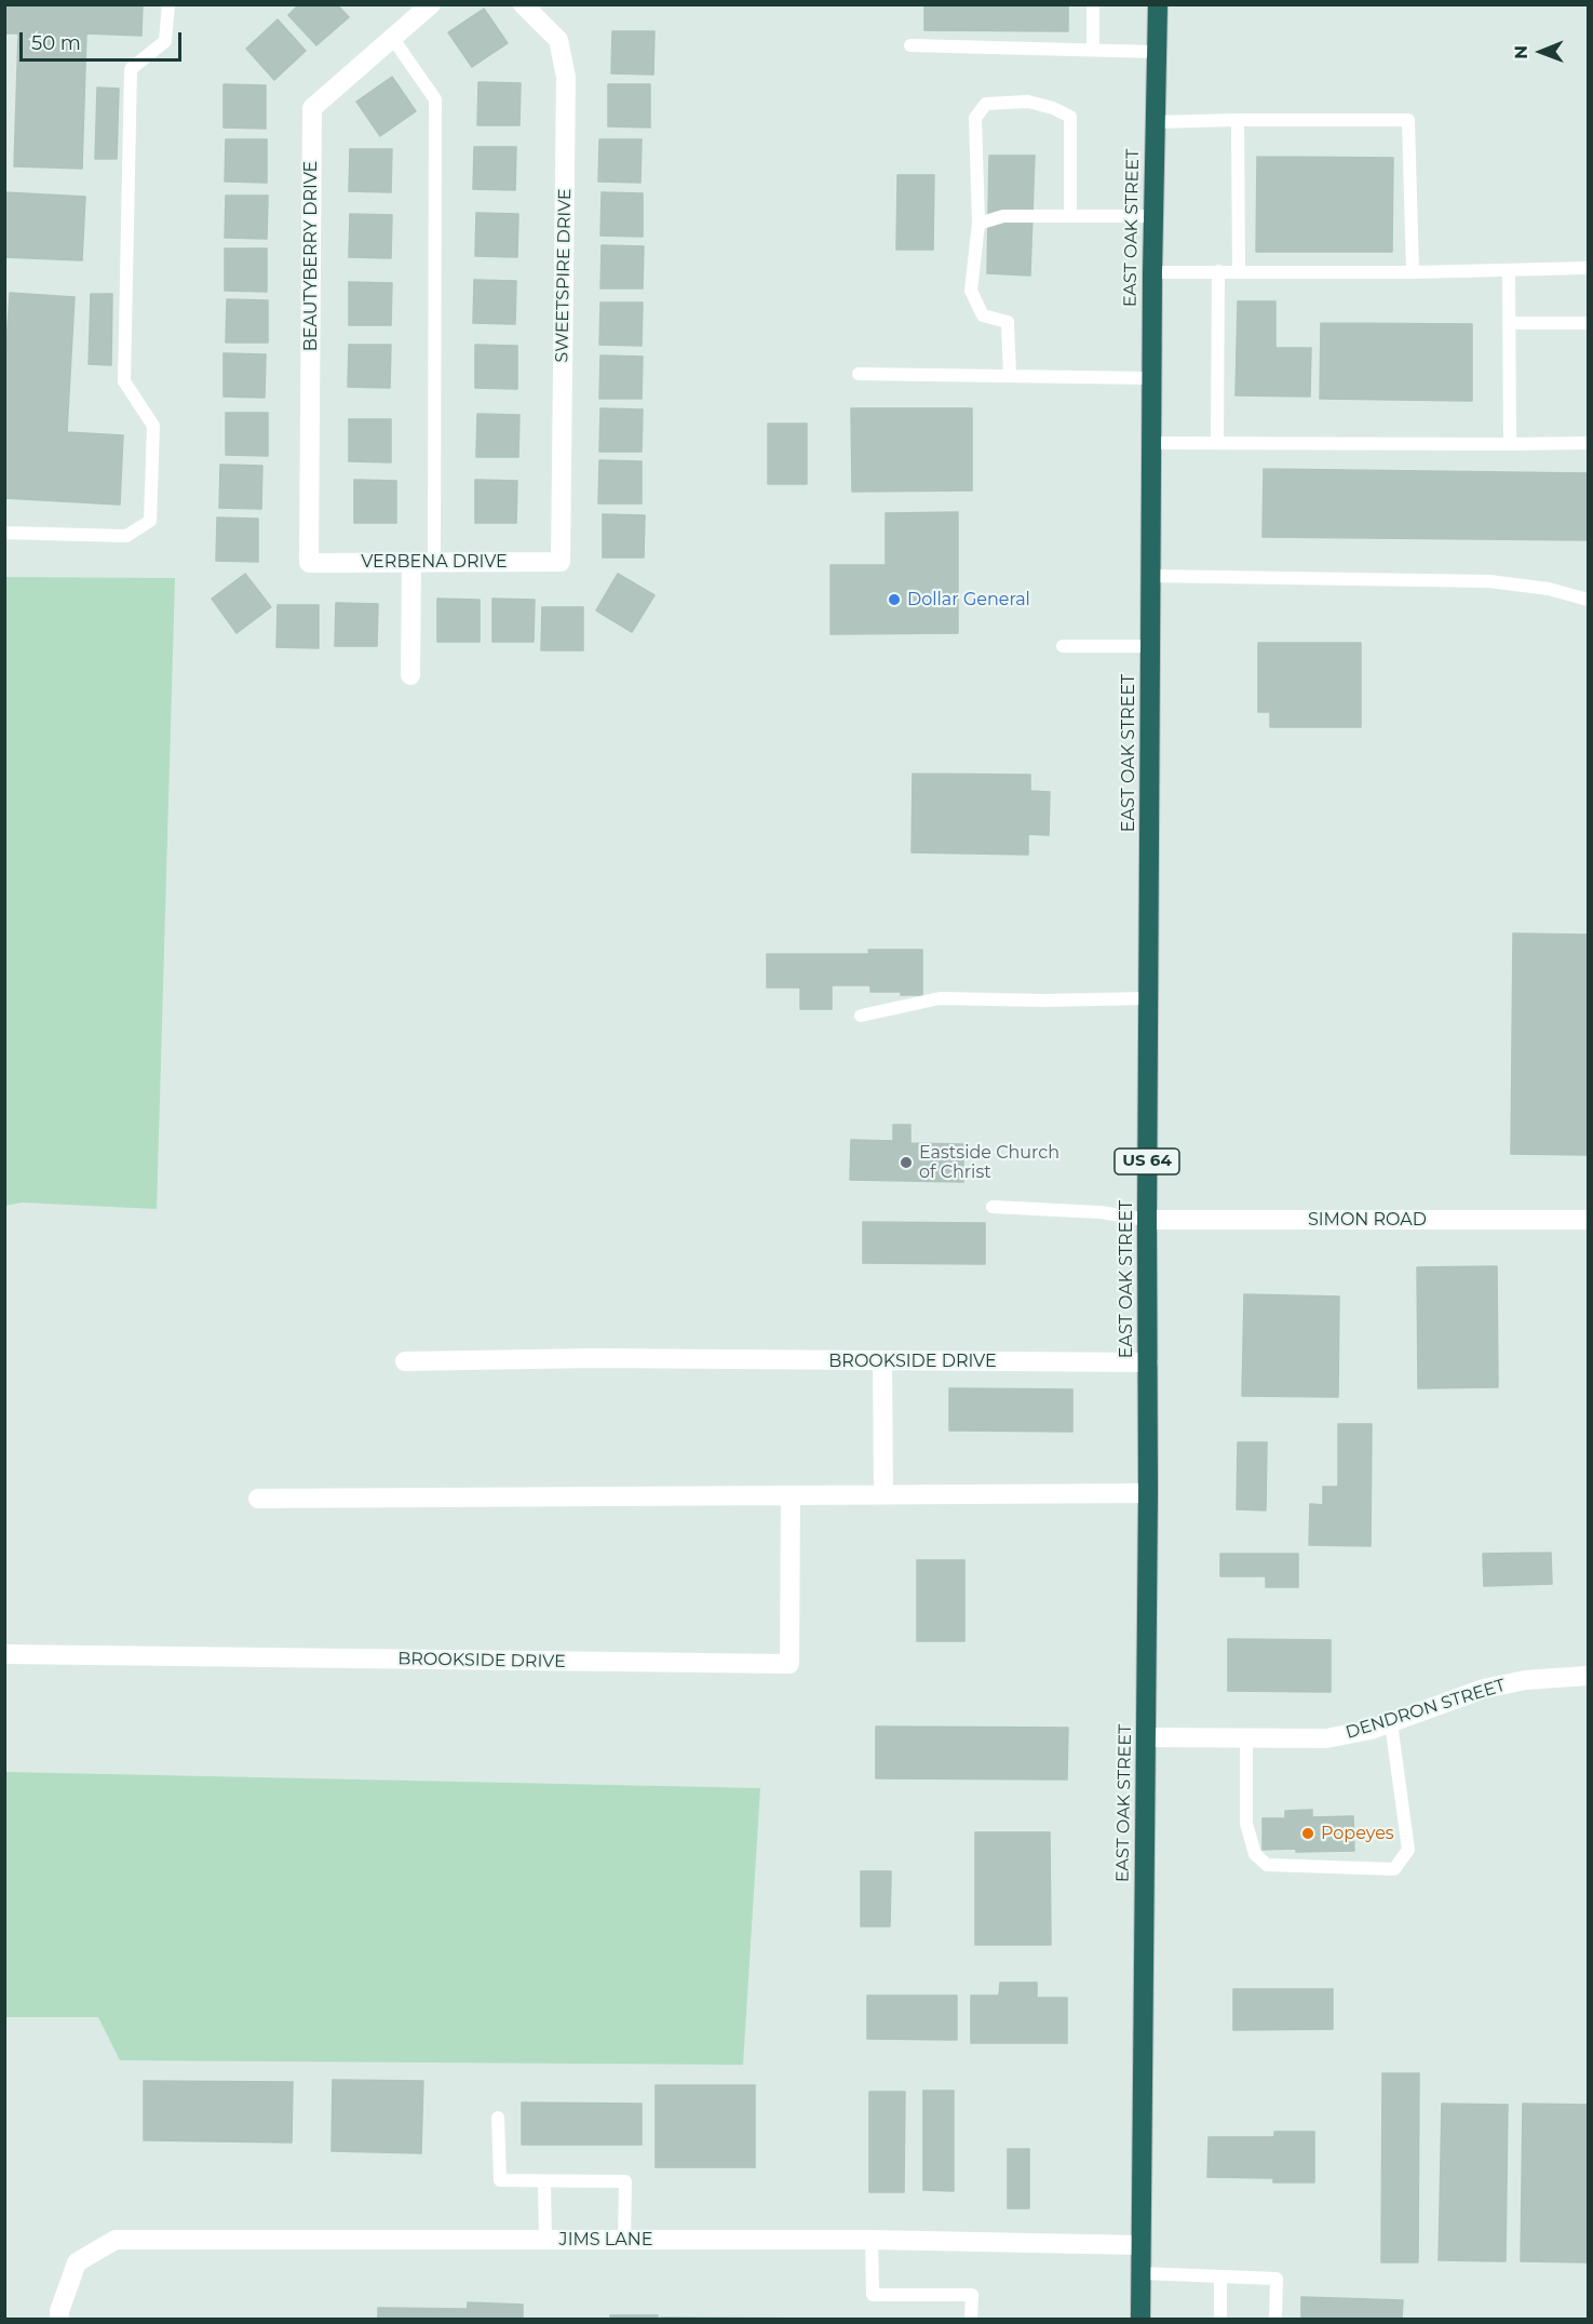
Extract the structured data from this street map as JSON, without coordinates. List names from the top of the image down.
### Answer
{
  "streets": {
    "highway": ["EAST OAK STREET", "US 64"],
    "street": [
      "BEAUTYBERRY DRIVE",
      "SWEETSPIRE DRIVE",
      "VERBENA DRIVE",
      "SIMON ROAD",
      "BROOKSIDE DRIVE",
      "DENDRON STREET",
      "JIMS LANE"
    ]
  },
  "crossings": [
    ["EAST OAK STREET", "SIMON ROAD"],
    ["EAST OAK STREET", "BROOKSIDE DRIVE"],
    ["EAST OAK STREET", "DENDRON STREET"],
    ["EAST OAK STREET", "JIMS LANE"],
    ["BEAUTYBERRY DRIVE", "VERBENA DRIVE"],
    ["SWEETSPIRE DRIVE", "VERBENA DRIVE"]
  ],
  "places": ["Dollar General", "Eastside Church of Christ", "Popeyes"],
  "scale_bar": "50 m",
  "north": "left"
}
